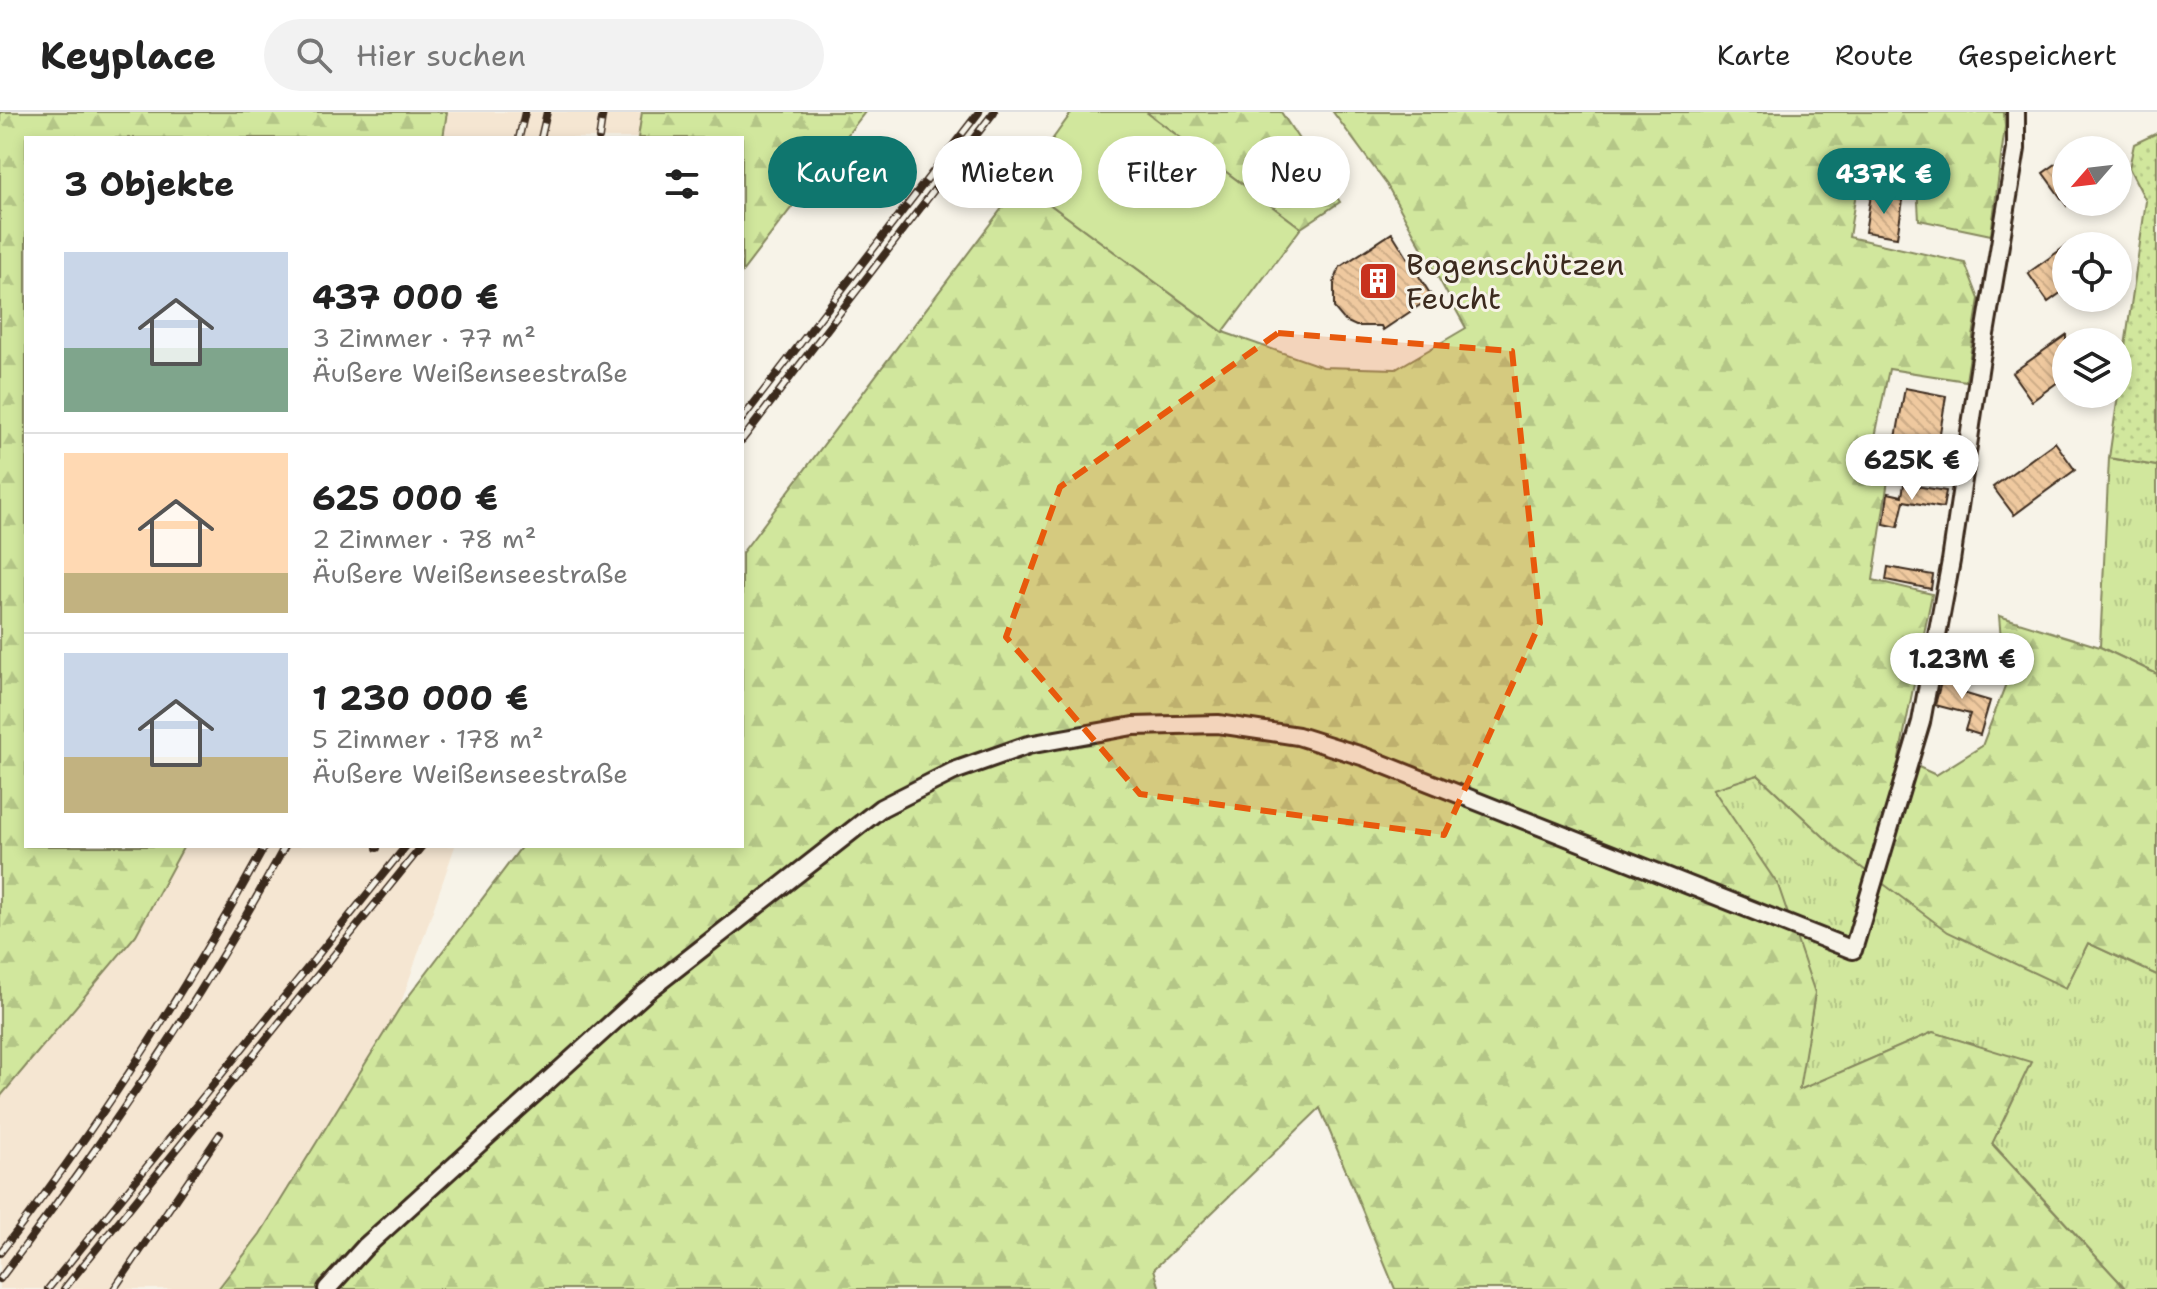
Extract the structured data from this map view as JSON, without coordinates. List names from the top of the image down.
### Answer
{
  "places": {
    "building": ["Bogenschützen Feucht"]
  },
  "north": "bottom left",
  "page": {
    "header": "Keyplace",
    "search": "Hier suchen",
    "nav": ["Karte", "Route", "Gespeichert"],
    "chip": [
      "Kaufen",
      "Mieten",
      "Filter",
      "Neu"
    ],
    "heading": "3 Objekte",
    "price": ["437K €", "625K €", "1.23M €"],
    "list": [
      {
        "name": "437 000 €",
        "note": "3 Zimmer · 77 m² · Äußere Weißenseestraße"
      },
      {
        "name": "625 000 €",
        "note": "2 Zimmer · 78 m² · Äußere Weißenseestraße"
      },
      {
        "name": "1 230 000 €",
        "note": "5 Zimmer · 178 m² · Äußere Weißenseestraße"
      }
    ]
  }
}
